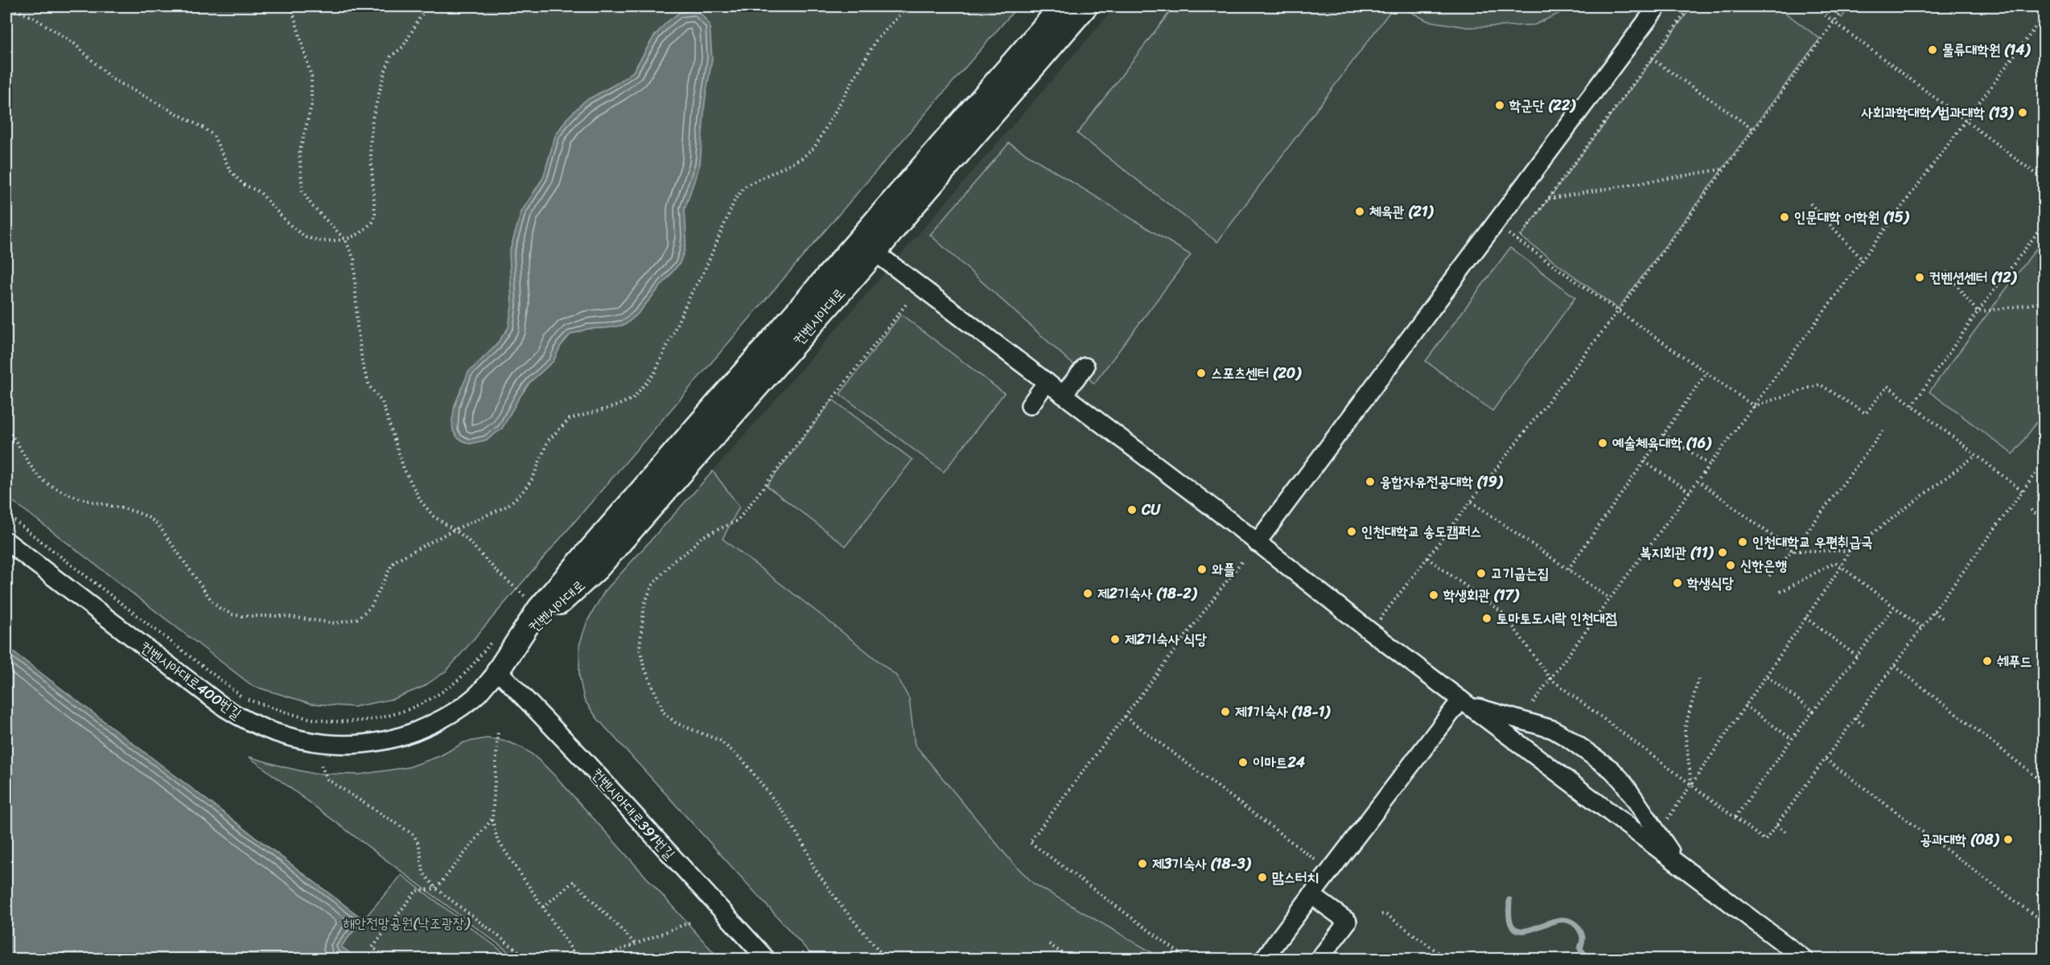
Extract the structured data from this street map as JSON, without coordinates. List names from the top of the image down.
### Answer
{
  "streets": {
    "main road": ["컨벤시아대로"],
    "street": ["컨벤시아대로400번길", "컨벤시아대로391번길"]
  },
  "crossings": [
    ["컨벤시아대로400번길", "컨벤시아대로391번길"]
  ],
  "parks": ["해안전망공원(낙조광장)"],
  "places": [
    "물류대학원 (14)",
    "학군단 (22)",
    "사회과학대학/법과대학 (13)",
    "체육관 (21)",
    "인문대학 어학원 (15)",
    "컨벤션센터 (12)",
    "스포츠센터 (20)",
    "예술체육대학 (16)",
    "융합자유전공대학 (19)",
    "CU",
    "인천대학교 송도캠퍼스",
    "인천대학교 우편취급국",
    "복지회관 (11)",
    "신한은행",
    "와플",
    "고기굽는집",
    "학생식당",
    "제2기숙사 (18-2)",
    "학생회관 (17)",
    "토마토도시락 인천대점",
    "제2기숙사 식당",
    "쉐푸드",
    "제1기숙사 (18-1)",
    "이마트24",
    "공과대학 (08)",
    "제3기숙사 (18-3)",
    "맘스터치"
  ]
}
